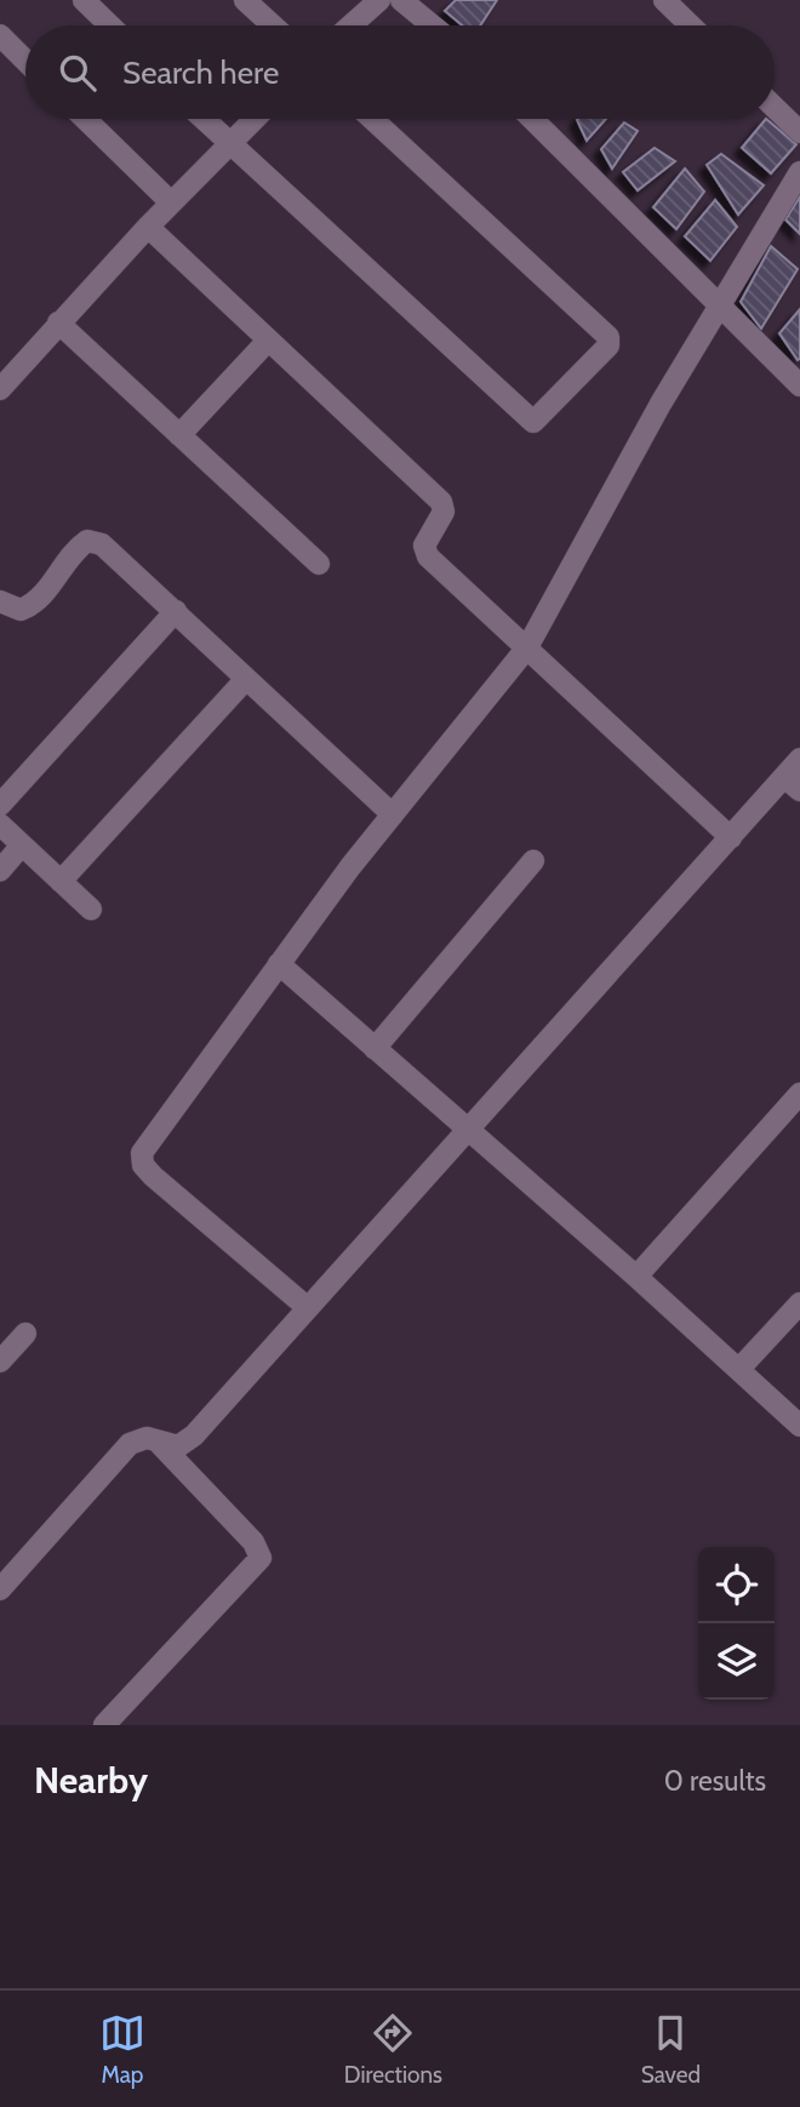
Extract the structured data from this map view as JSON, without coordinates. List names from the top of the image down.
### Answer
{
  "page": {
    "search": "Search here",
    "heading": ["Nearby", "0 results"],
    "nav": ["Map", "Directions", "Saved"]
  }
}
